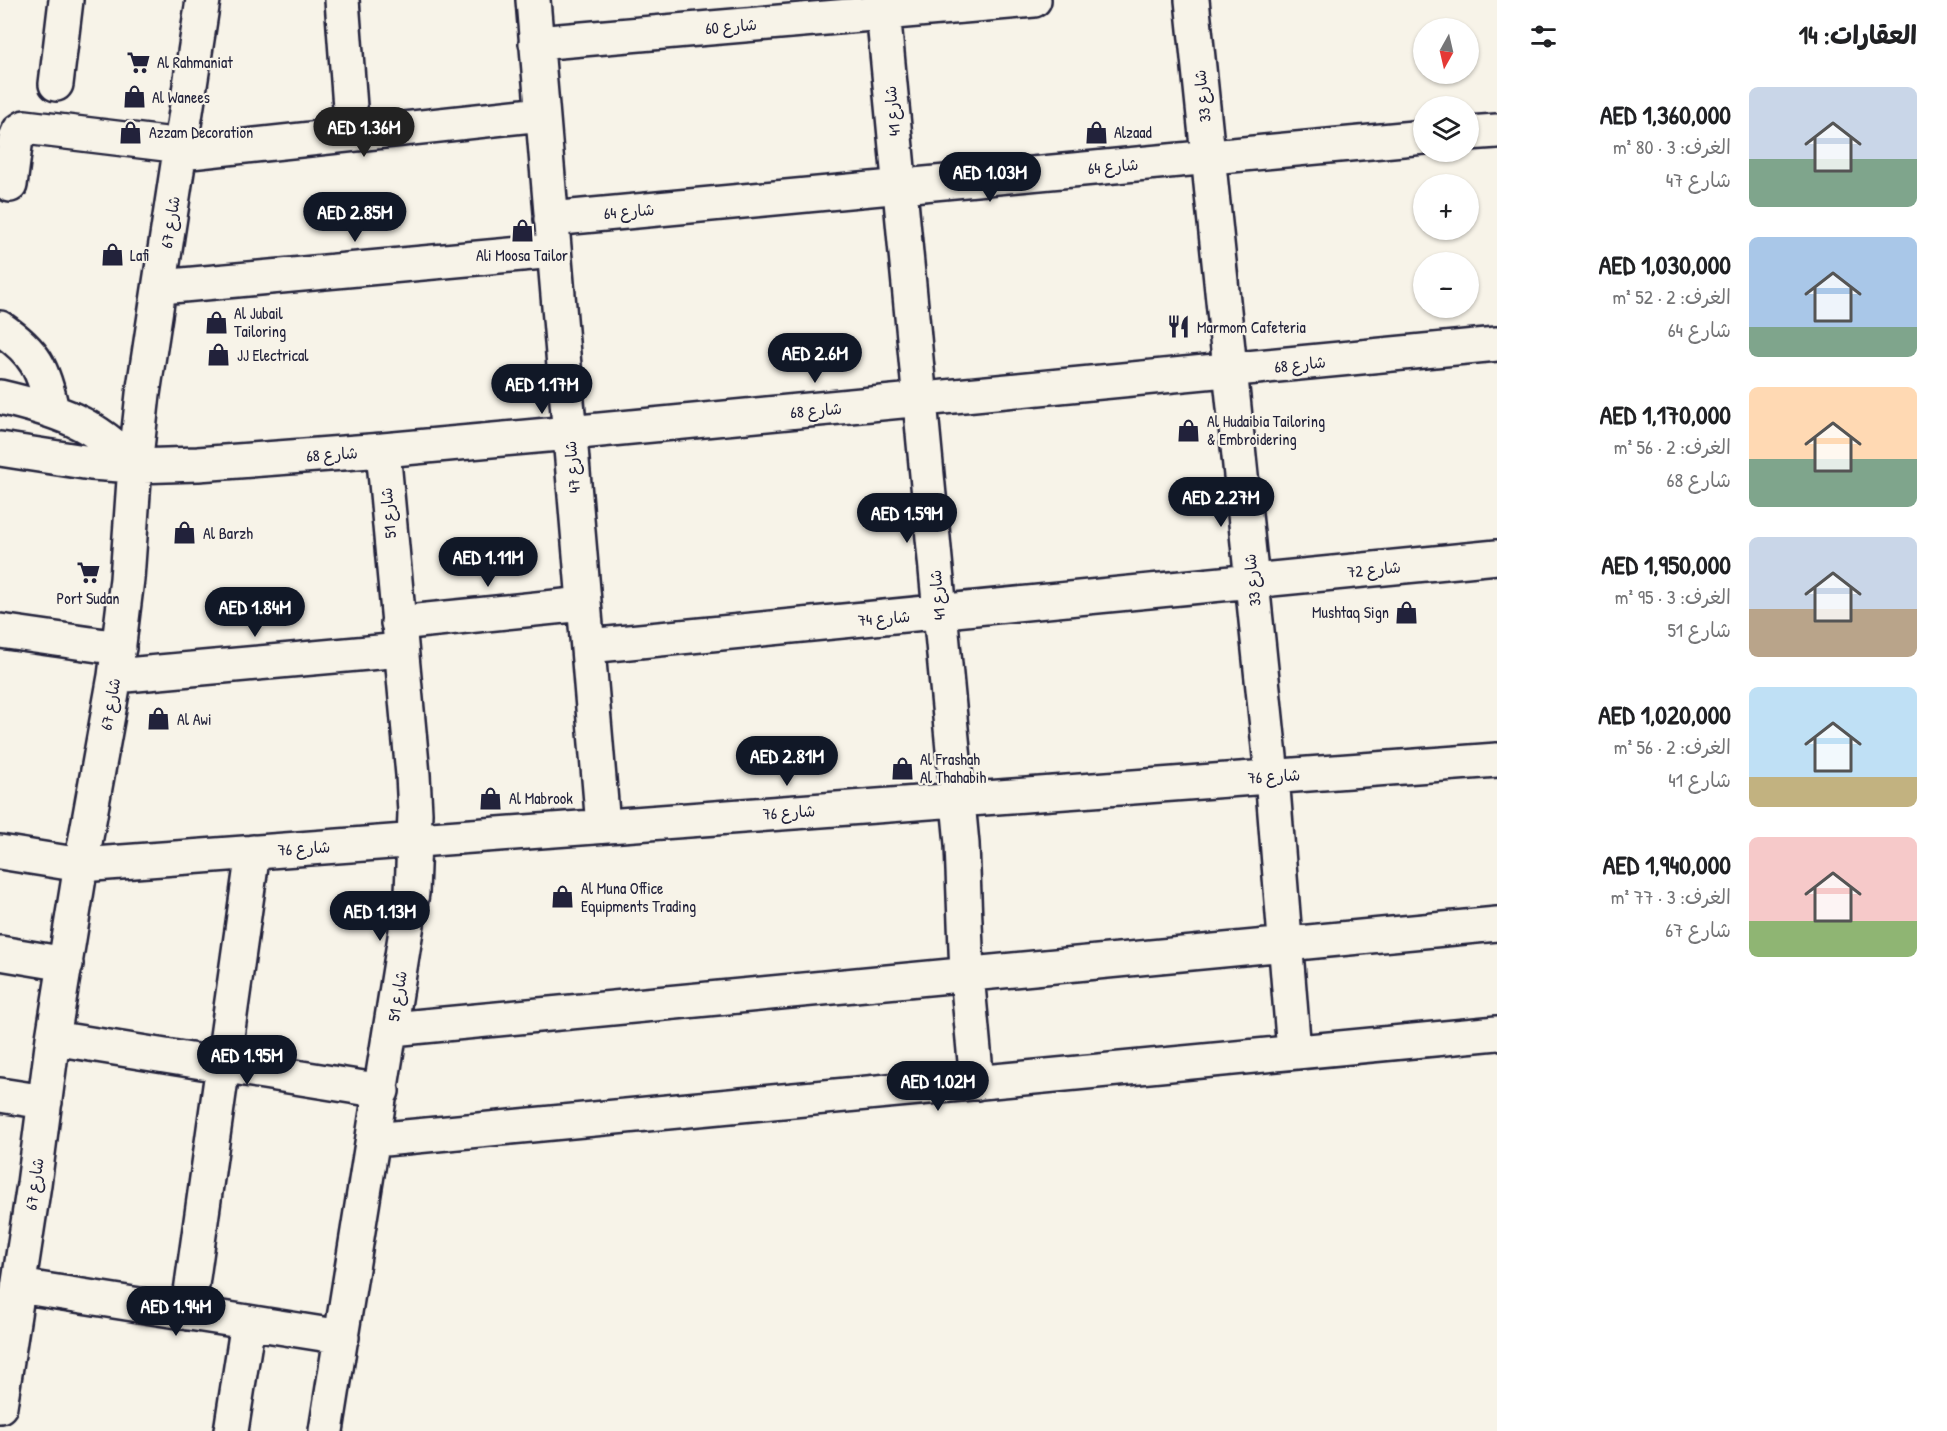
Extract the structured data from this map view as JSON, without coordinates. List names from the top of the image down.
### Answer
{
  "streets": {
    "street": [
      "شارع 60",
      "شارع 33",
      "شارع 41",
      "شارع 64",
      "شارع 67",
      "شارع 68",
      "شارع 47",
      "شارع 51",
      "شارع 72",
      "شارع 74",
      "شارع 76"
    ]
  },
  "crossings": [
    ["شارع 60", "شارع 41"],
    ["شارع 60", "شارع 47"],
    ["شارع 33", "شارع 64"],
    ["شارع 33", "شارع 68"],
    ["شارع 33", "شارع 72"],
    ["شارع 33", "شارع 74"],
    ["شارع 33", "شارع 76"],
    ["شارع 41", "شارع 64"],
    ["شارع 41", "شارع 68"],
    ["شارع 41", "شارع 74"],
    ["شارع 41", "شارع 76"],
    ["شارع 64", "شارع 47"],
    ["شارع 67", "شارع 68"],
    ["شارع 67", "شارع 76"],
    ["شارع 68", "شارع 47"],
    ["شارع 68", "شارع 51"],
    ["شارع 47", "شارع 74"],
    ["شارع 47", "شارع 76"],
    ["شارع 51", "شارع 76"],
    ["شارع 72", "شارع 74"]
  ],
  "places": {
    "supermarket": ["Al Rahmaniat", "Port Sudan"],
    "shop": [
      "Al Wanees",
      "Azzam Decoration",
      "Alzaad",
      "Ali Moosa Tailor",
      "Lafi",
      "Al Jubail Tailoring",
      "JJ Electrical",
      "Al Hudaibia Tailoring & Embroidering",
      "Al Barzh",
      "Mushtaq Sign",
      "Al Awi",
      "Al Frashah Al Thahabih",
      "Al Mabrook",
      "Al Muna Office Equipments Trading"
    ],
    "restaurant": ["Marmom Cafeteria"]
  },
  "north": "bottom",
  "page": {
    "heading": "العقارات: 14",
    "map_buttons": ["+", "−"],
    "list": [
      {
        "name": "AED 1,360,000",
        "note": "الغرف: 3 · 80 m² · شارع 47"
      },
      {
        "name": "AED 1,030,000",
        "note": "الغرف: 2 · 52 m² · شارع 64"
      },
      {
        "name": "AED 1,170,000",
        "note": "الغرف: 2 · 56 m² · شارع 68"
      },
      {
        "name": "AED 1,950,000",
        "note": "الغرف: 3 · 95 m² · شارع 51"
      },
      {
        "name": "AED 1,020,000",
        "note": "الغرف: 2 · 56 m² · شارع 41"
      },
      {
        "name": "AED 1,940,000",
        "note": "الغرف: 3 · 77 m² · شارع 67"
      }
    ],
    "price": [
      "AED 1.36M",
      "AED 1.03M",
      "AED 2.85M",
      "AED 2.6M",
      "AED 1.17M",
      "AED 2.27M",
      "AED 1.59M",
      "AED 1.11M",
      "AED 1.84M",
      "AED 2.81M",
      "AED 1.13M",
      "AED 1.95M",
      "AED 1.02M",
      "AED 1.94M"
    ]
  }
}
